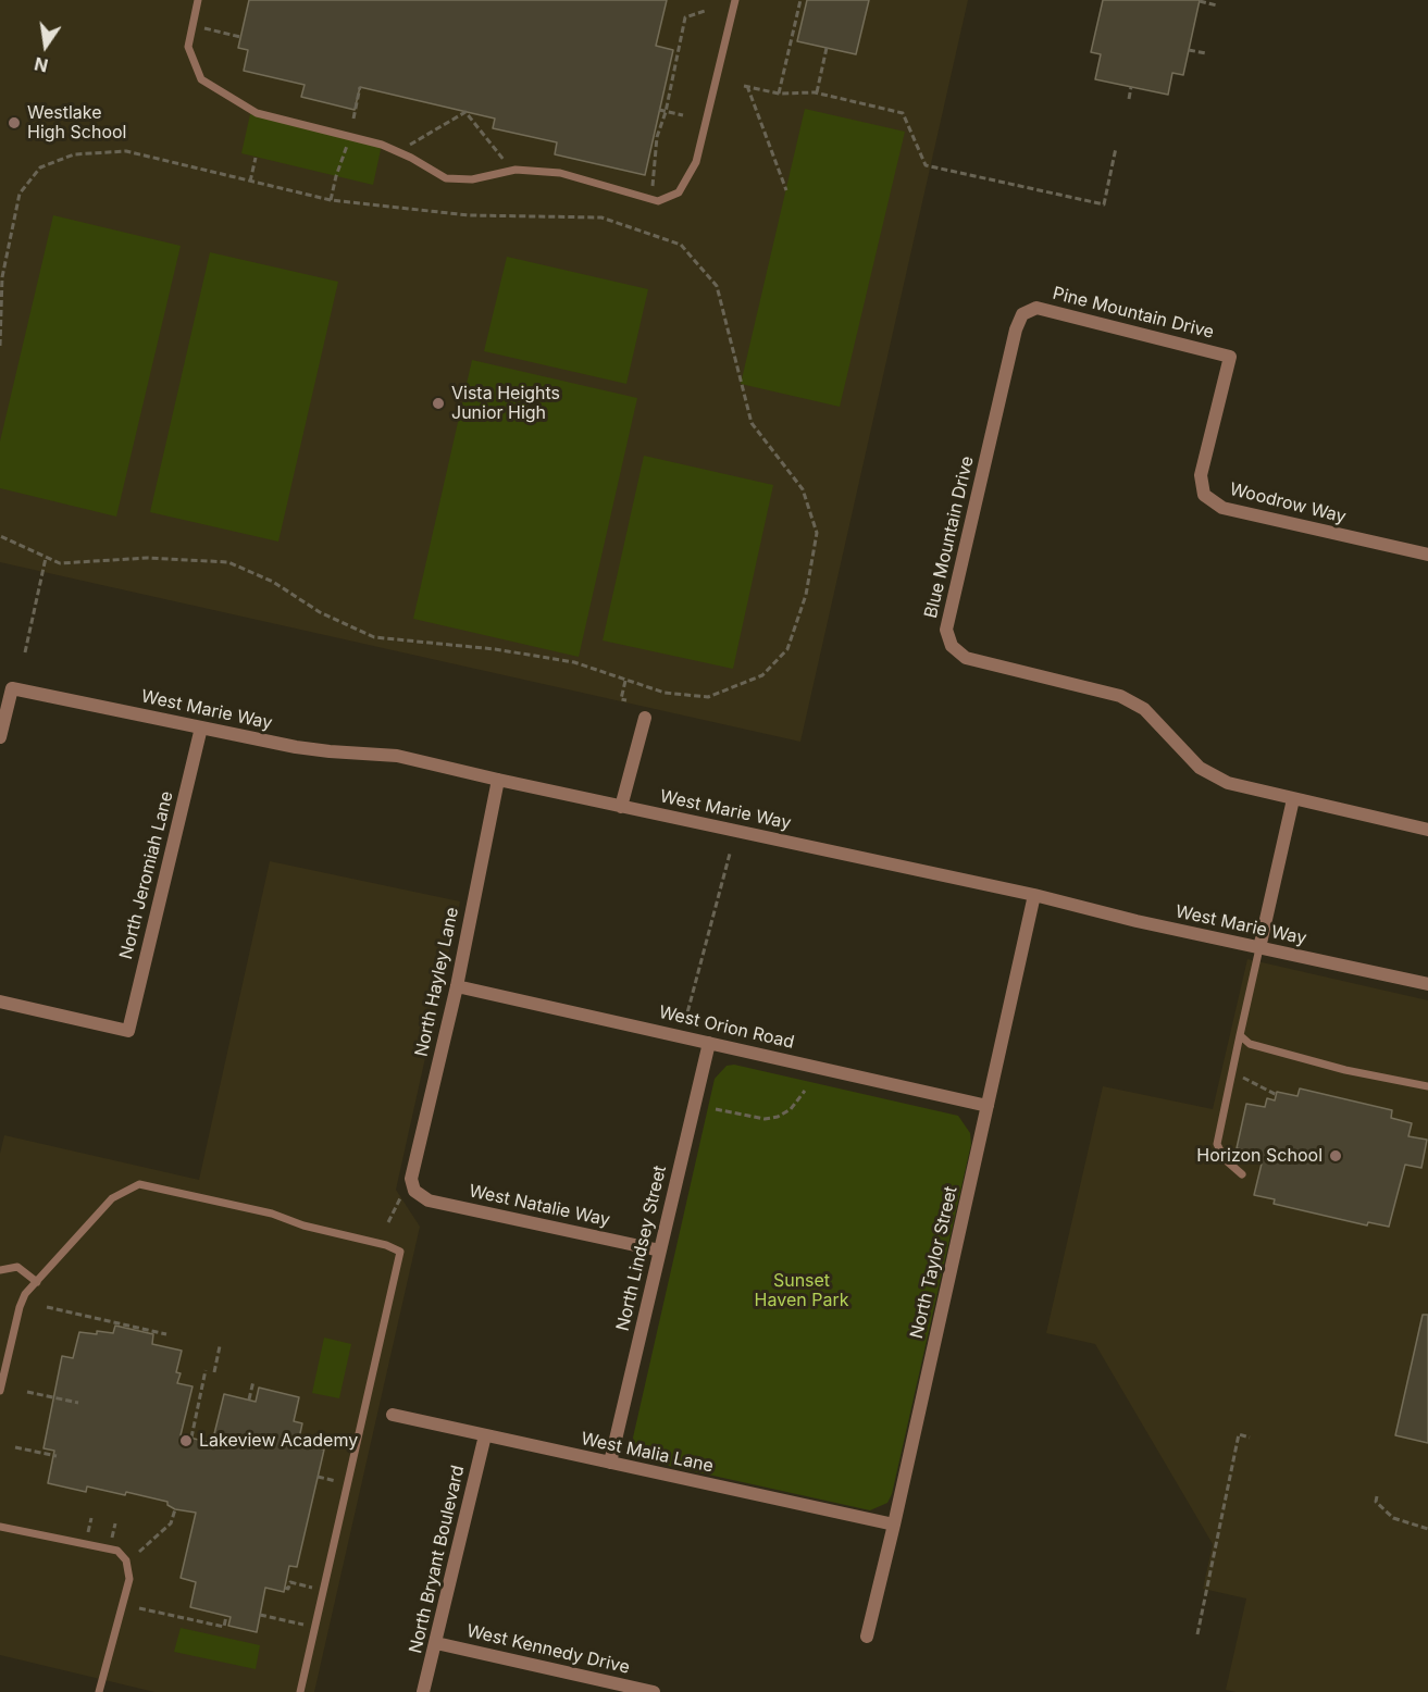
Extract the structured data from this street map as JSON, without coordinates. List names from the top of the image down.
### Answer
{
  "streets": {
    "street": [
      "Pine Mountain Drive",
      "Woodrow Way",
      "Blue Mountain Drive",
      "West Marie Way",
      "North Jeromiah Lane",
      "North Hayley Lane",
      "West Orion Road",
      "West Natalie Way",
      "North Lindsey Street",
      "North Taylor Street",
      "West Malia Lane",
      "North Bryant Boulevard",
      "West Kennedy Drive"
    ]
  },
  "crossings": [
    ["Pine Mountain Drive", "Woodrow Way"],
    ["Pine Mountain Drive", "Blue Mountain Drive"],
    ["West Marie Way", "North Jeromiah Lane"],
    ["West Marie Way", "North Hayley Lane"],
    ["West Marie Way", "North Taylor Street"],
    ["North Hayley Lane", "West Orion Road"],
    ["North Hayley Lane", "West Natalie Way"],
    ["West Orion Road", "North Lindsey Street"],
    ["West Orion Road", "North Taylor Street"],
    ["West Natalie Way", "North Lindsey Street"],
    ["North Lindsey Street", "West Malia Lane"],
    ["North Taylor Street", "West Malia Lane"],
    ["West Malia Lane", "North Bryant Boulevard"],
    ["North Bryant Boulevard", "West Kennedy Drive"]
  ],
  "parks": ["Sunset Haven Park"],
  "places": [
    "Westlake High School",
    "Vista Heights Junior High",
    "Horizon School",
    "Lakeview Academy"
  ],
  "north": "bottom"
}
